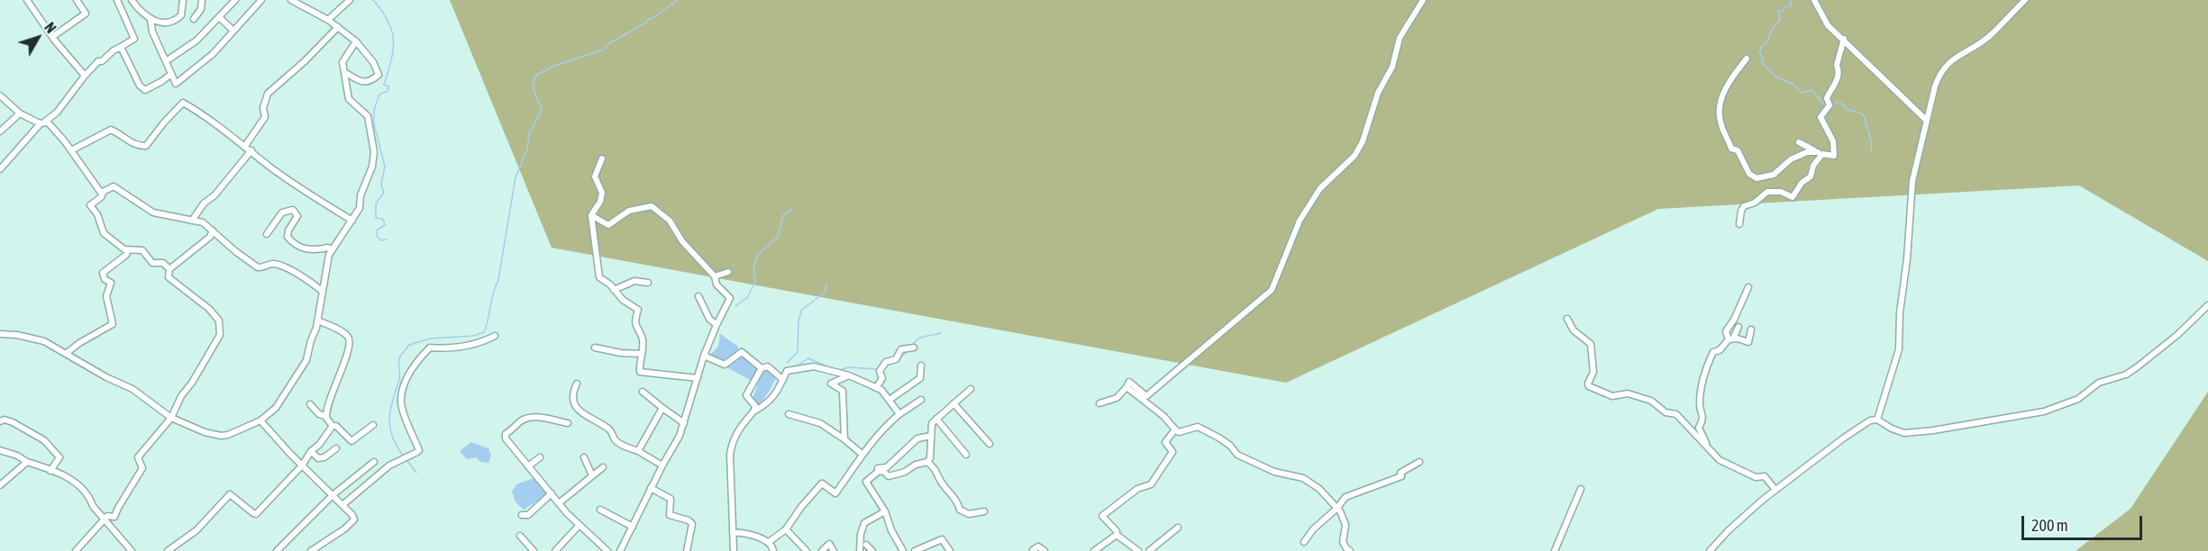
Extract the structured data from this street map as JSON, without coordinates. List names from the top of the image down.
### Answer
{
  "scale_bar": "200 m",
  "north": "top right"
}
